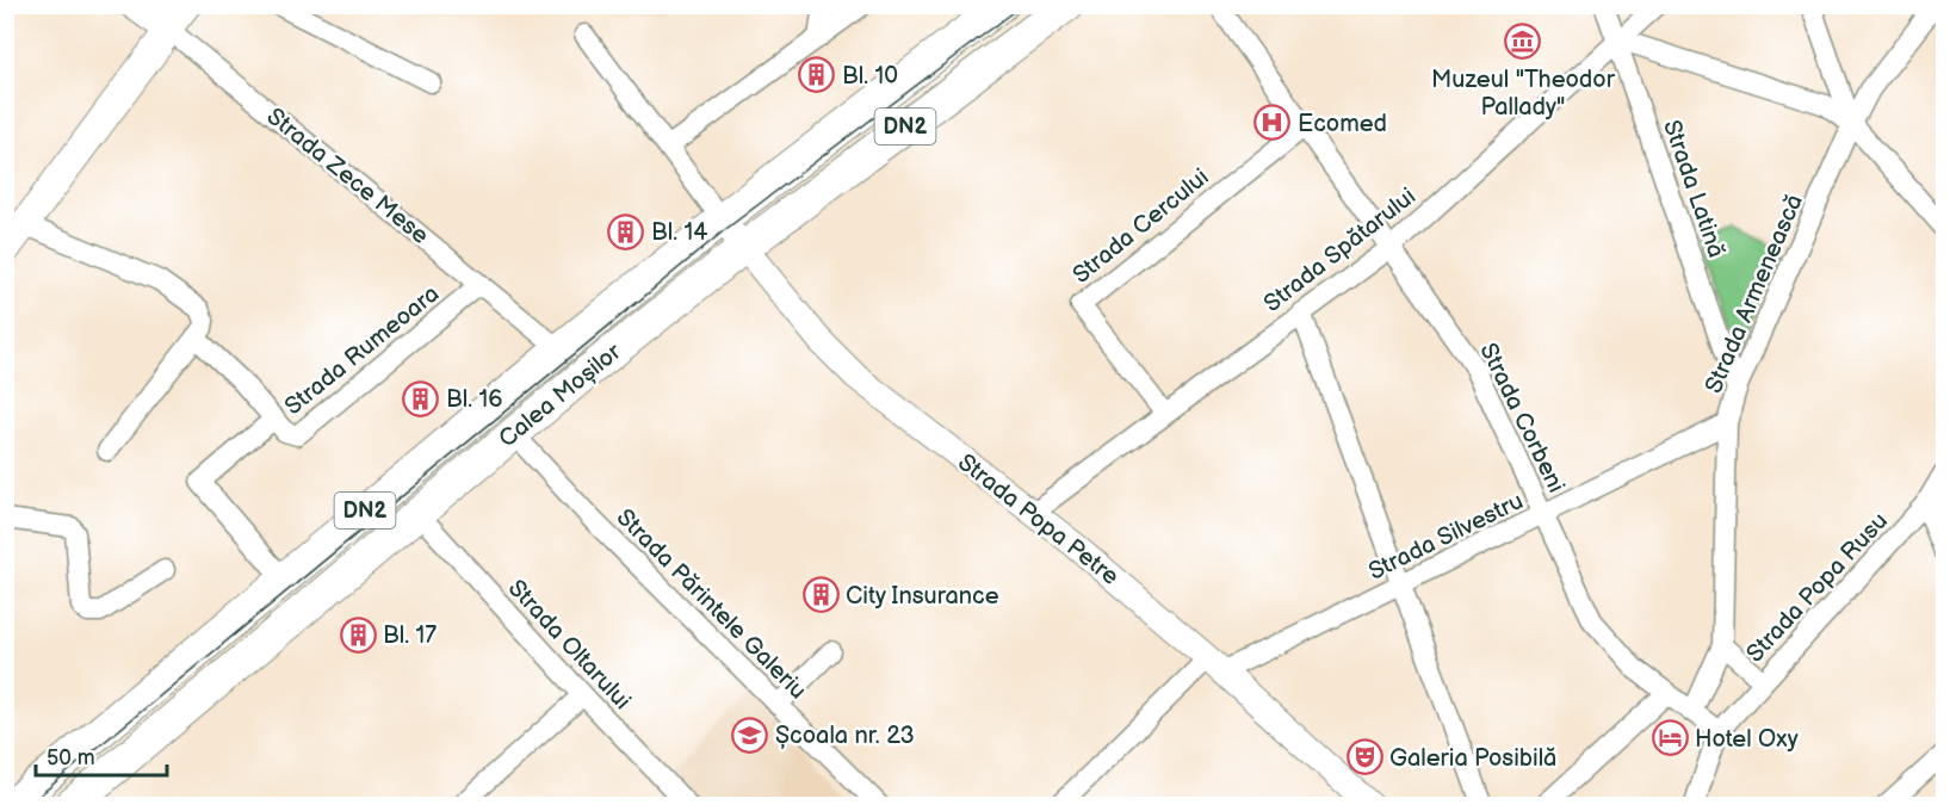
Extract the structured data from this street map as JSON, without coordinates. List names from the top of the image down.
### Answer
{
  "streets": {
    "main road": ["DN2", "Strada Zece Mese", "Calea Moșilor"],
    "street": [
      "Strada Latină",
      "Strada Cercului",
      "Strada Spătarului",
      "Strada Armenească",
      "Strada Rumeoara",
      "Strada Corbeni",
      "Strada Popa Petre",
      "Strada Silvestru",
      "Strada Popa Rusu",
      "Strada Părintele Galeriu",
      "Strada Oltarului"
    ]
  },
  "crossings": [
    ["Strada Zece Mese", "Strada Rumeoara"],
    ["Strada Zece Mese", "Calea Moșilor"],
    ["Strada Latină", "Strada Spătarului"],
    ["Strada Latină", "Strada Armenească"],
    ["Strada Cercului", "Strada Spătarului"],
    ["Strada Cercului", "Strada Corbeni"],
    ["Strada Spătarului", "Strada Corbeni"],
    ["Strada Spătarului", "Strada Popa Petre"],
    ["Strada Armenească", "Strada Corbeni"],
    ["Strada Armenească", "Strada Silvestru"],
    ["Strada Rumeoara", "Calea Moșilor"],
    ["Calea Moșilor", "Strada Popa Petre"],
    ["Calea Moșilor", "Strada Părintele Galeriu"],
    ["Calea Moșilor", "Strada Oltarului"],
    ["Strada Corbeni", "Strada Silvestru"],
    ["Strada Corbeni", "Strada Popa Rusu"],
    ["Strada Popa Petre", "Strada Silvestru"]
  ],
  "places": {
    "museum": ["Muzeul \"Theodor Pallady\""],
    "building": [
      "Bl. 10",
      "Bl. 14",
      "Bl. 16",
      "City Insurance",
      "Bl. 17"
    ],
    "hospital": ["Ecomed"],
    "school or university": ["Școala nr. 23"],
    "hotel": ["Hotel Oxy"],
    "theatre": ["Galeria Posibilă"]
  },
  "scale_bar": "50 m"
}
